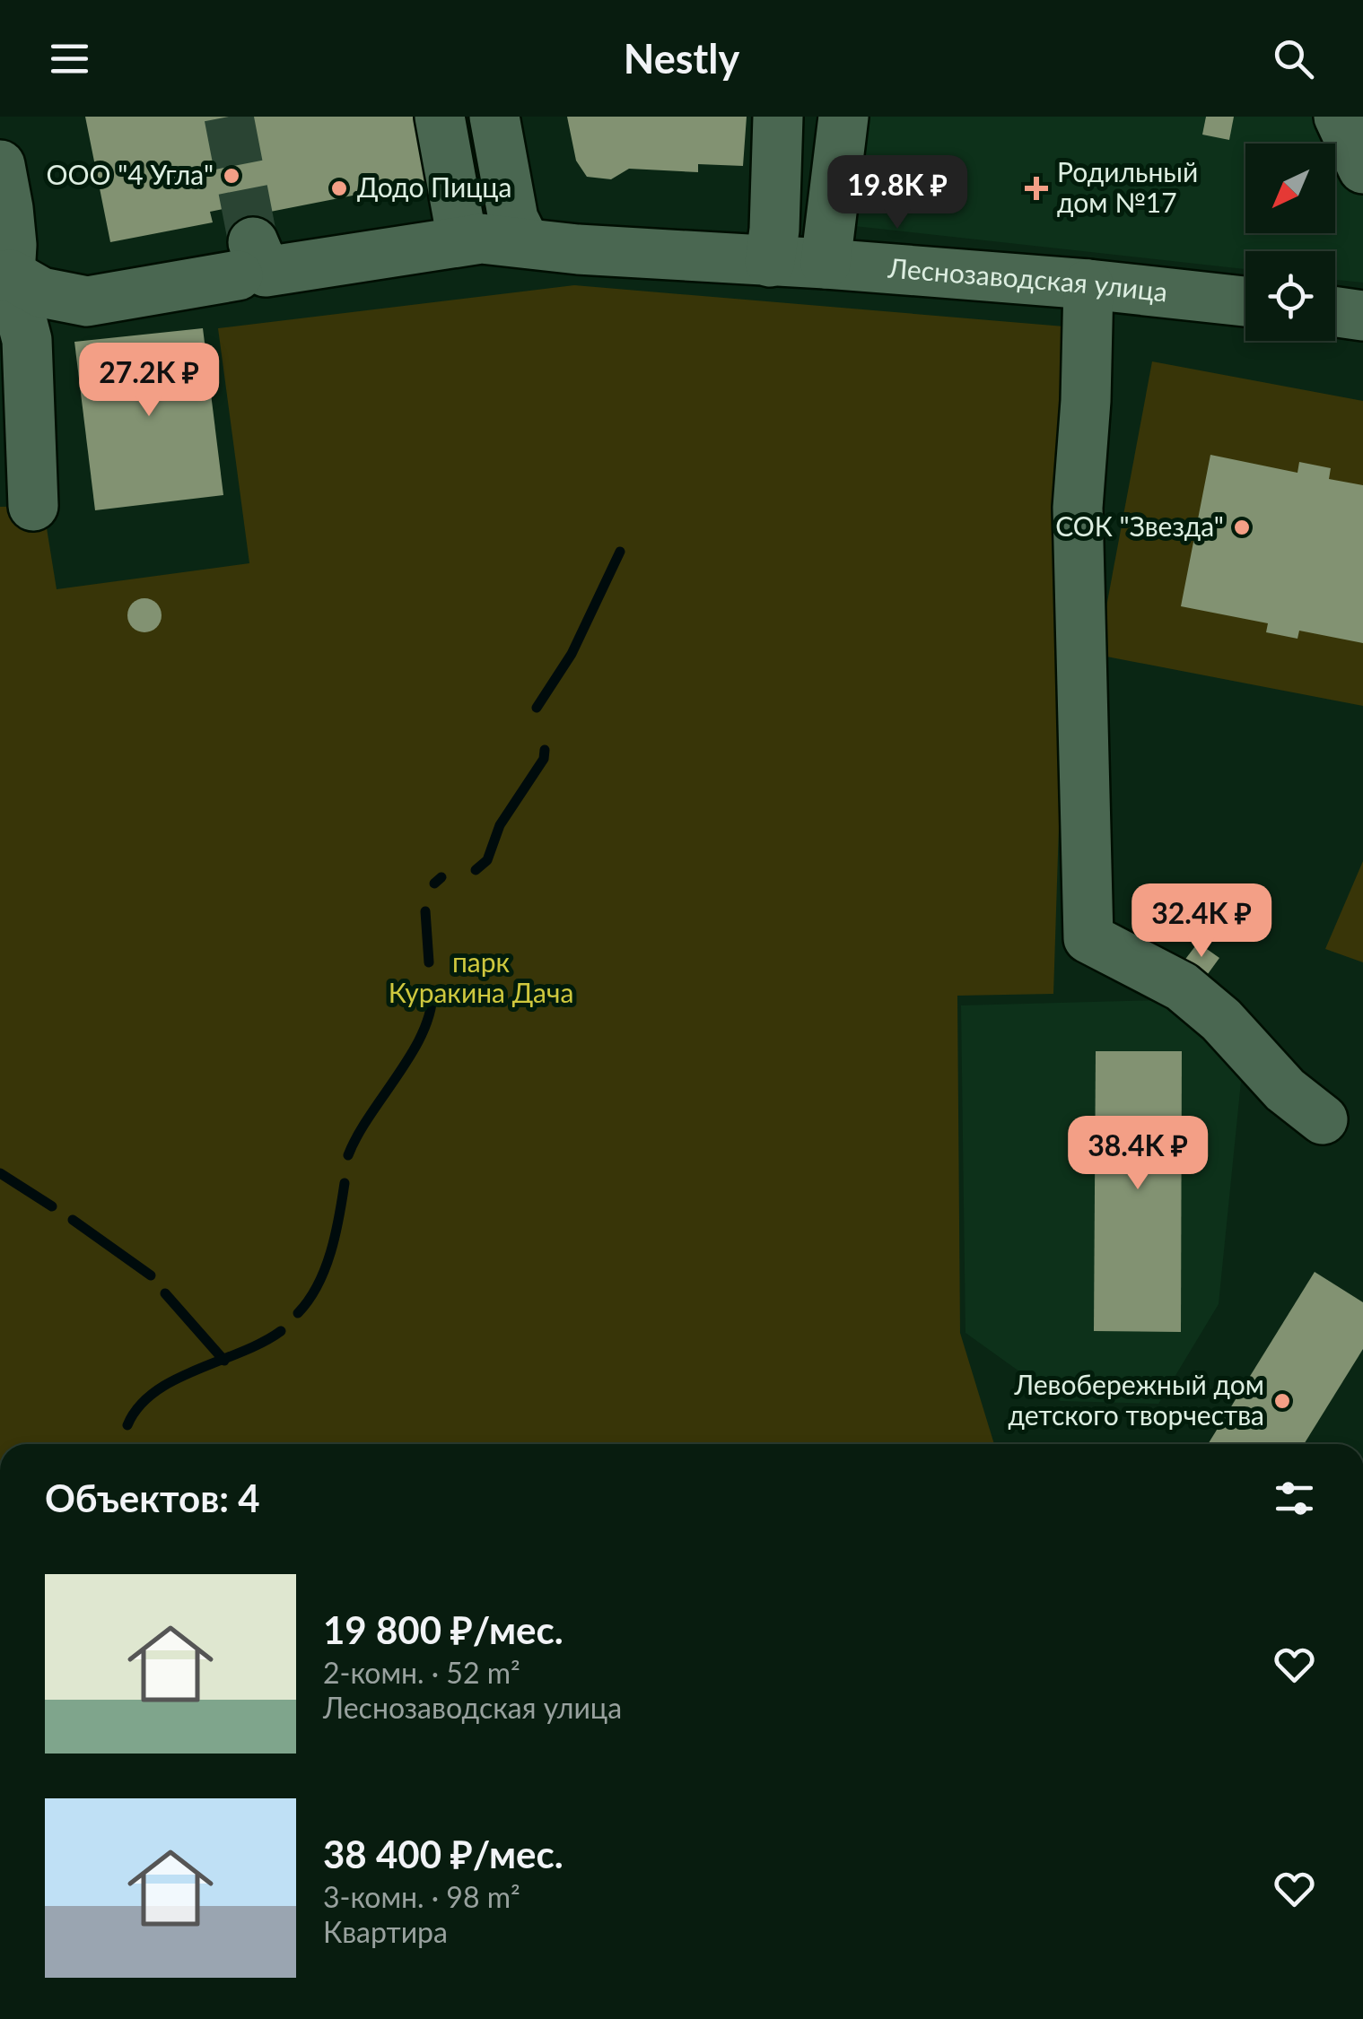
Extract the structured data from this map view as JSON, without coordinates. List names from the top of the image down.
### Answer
{
  "streets": {
    "street": ["Леснозаводская улица"]
  },
  "parks": ["парк Куракина Дача"],
  "places": {
    "other": [
      "ООО \"4 Угла\"",
      "Додо Пицца",
      "СОК \"Звезда\"",
      "Левобережный дом детского творчества"
    ],
    "health": ["Родильный дом №17"]
  },
  "north": "bottom left",
  "page": {
    "header": "Nestly",
    "price": [
      "19.8K ₽",
      "27.2K ₽",
      "32.4K ₽",
      "38.4K ₽"
    ],
    "heading": "Объектов: 4",
    "list": [
      {
        "name": "19 800 ₽/мес.",
        "note": "2-комн. · 52 m² · Леснозаводская улица"
      },
      {
        "name": "38 400 ₽/мес.",
        "note": "3-комн. · 98 m² · Квартира"
      }
    ]
  }
}
